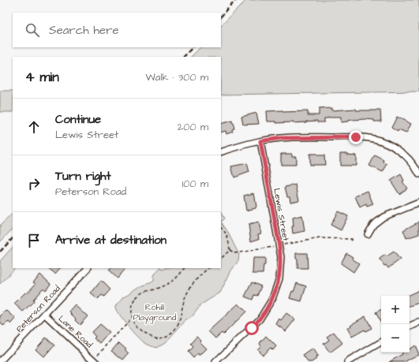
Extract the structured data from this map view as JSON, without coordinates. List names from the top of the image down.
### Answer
{
  "streets": {
    "street": ["Lewis Street", "Peterson Road", "Lane Road"]
  },
  "crossings": [
    ["Peterson Road", "Lane Road"]
  ],
  "parks": ["Rohill Playground"],
  "page": {
    "search": "Search here",
    "heading": ["4 min", "Walk · 300 m"],
    "list": [
      ["Continue", "Lewis Street", "200 m"],
      ["Turn right", "Peterson Road", "100 m"],
      "Arrive at destination"
    ],
    "map_buttons": ["+", "−"]
  }
}
